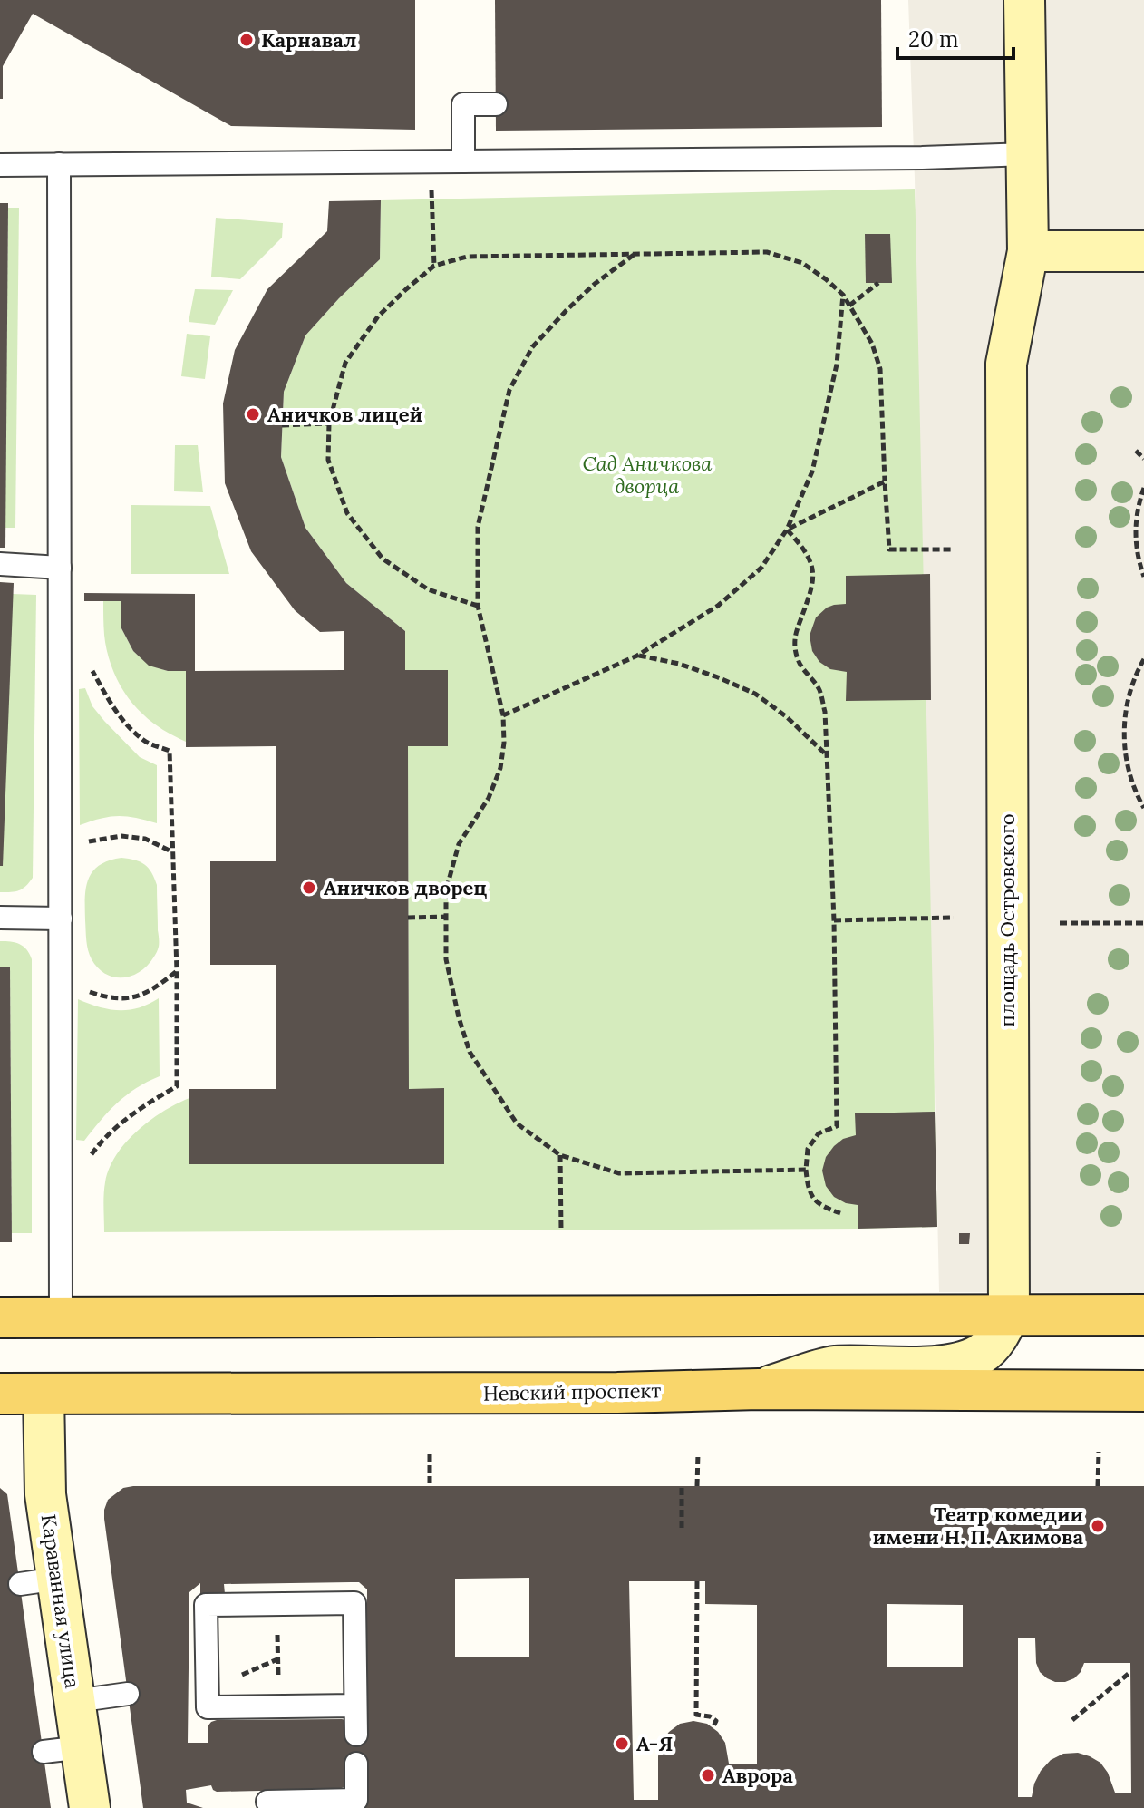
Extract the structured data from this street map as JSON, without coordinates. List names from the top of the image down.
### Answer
{
  "streets": {
    "main road": ["Невский проспект"],
    "street": ["площадь Островского", "Караванная улица"]
  },
  "crossings": [
    ["Невский проспект", "Караванная улица"]
  ],
  "parks": ["Сад Аничкова дворца"],
  "places": [
    "Карнавал",
    "Аничков лицей",
    "Аничков дворец",
    "Театр комедии имени Н. П. Акимова",
    "А-Я",
    "Аврора"
  ],
  "scale_bar": "20 m"
}
